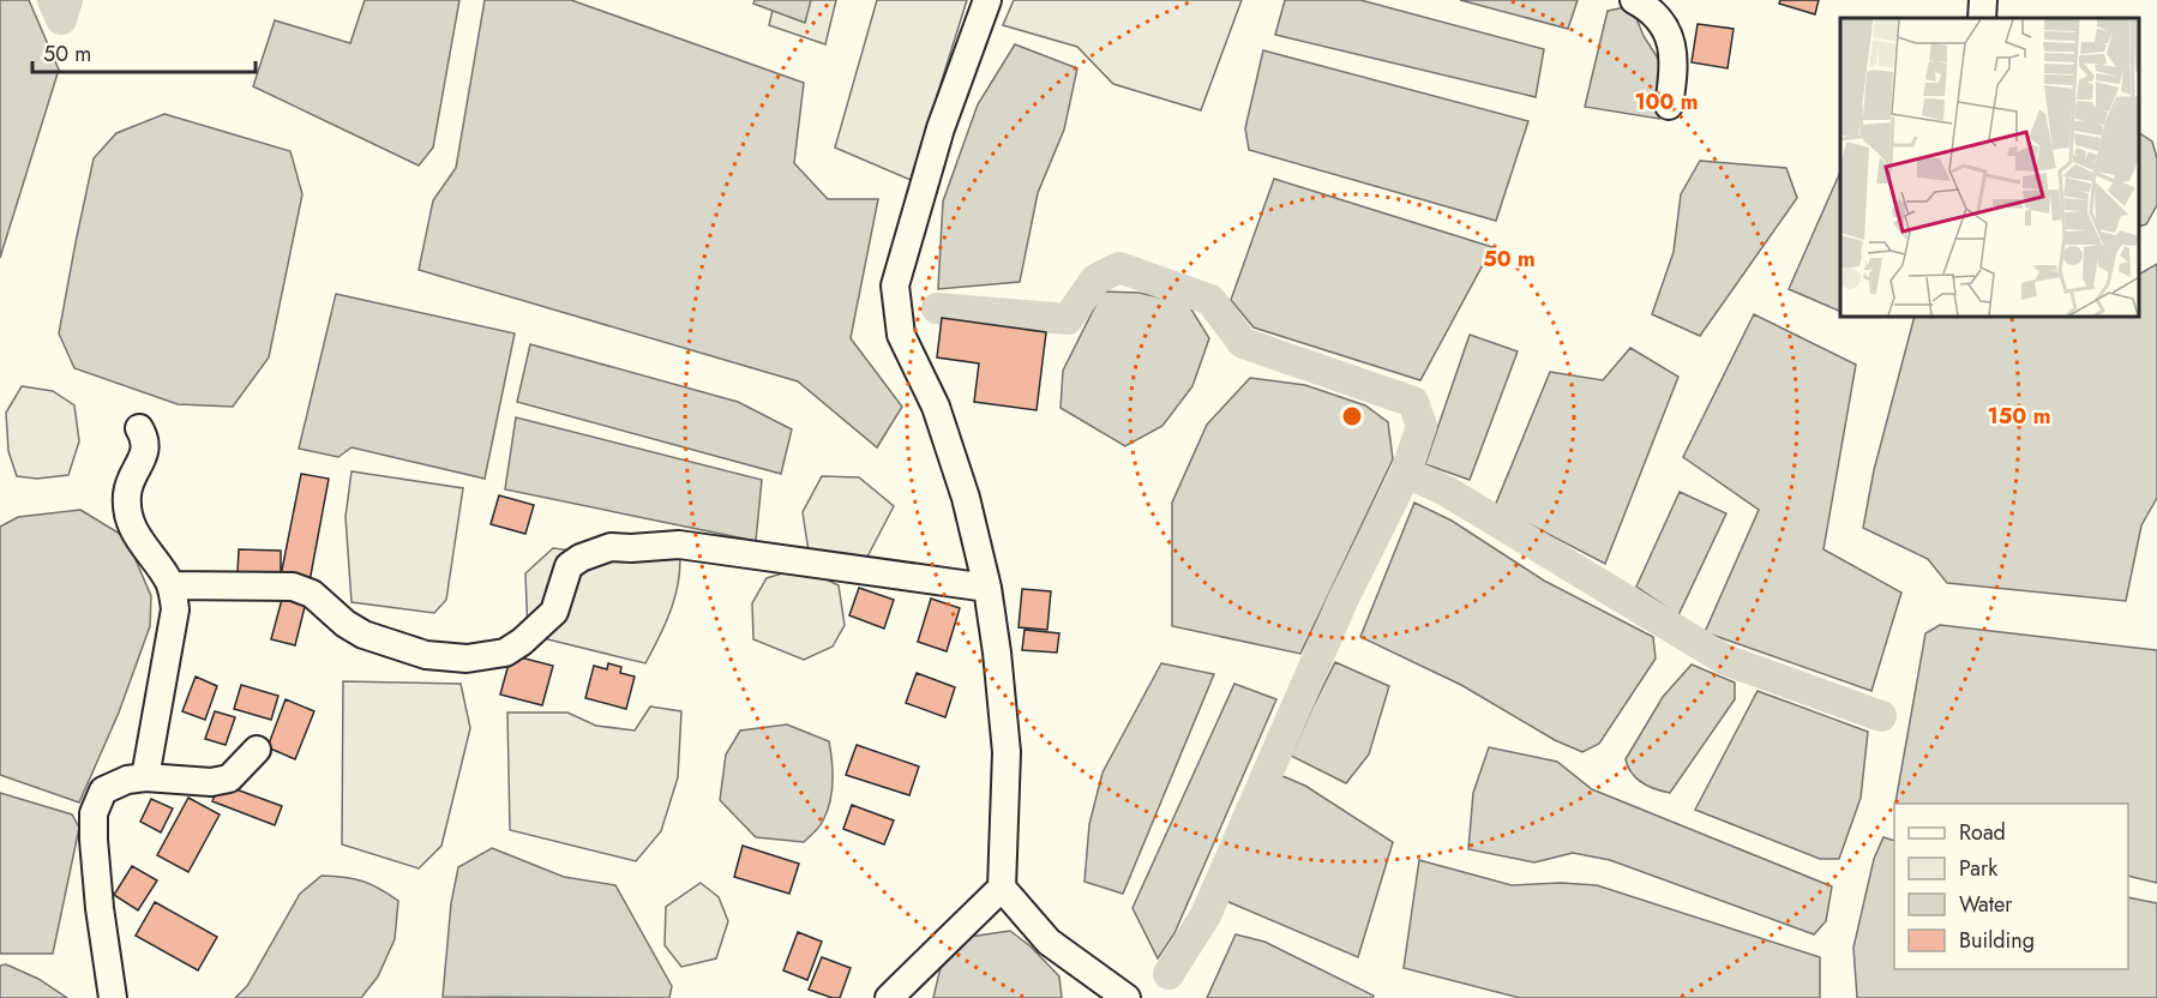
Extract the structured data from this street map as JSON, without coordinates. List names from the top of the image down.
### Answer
{
  "legend": [
    "Road",
    "Park",
    "Water",
    "Building"
  ],
  "scale_bar": "50 m",
  "rings": ["100 m", "50 m", "150 m"]
}
